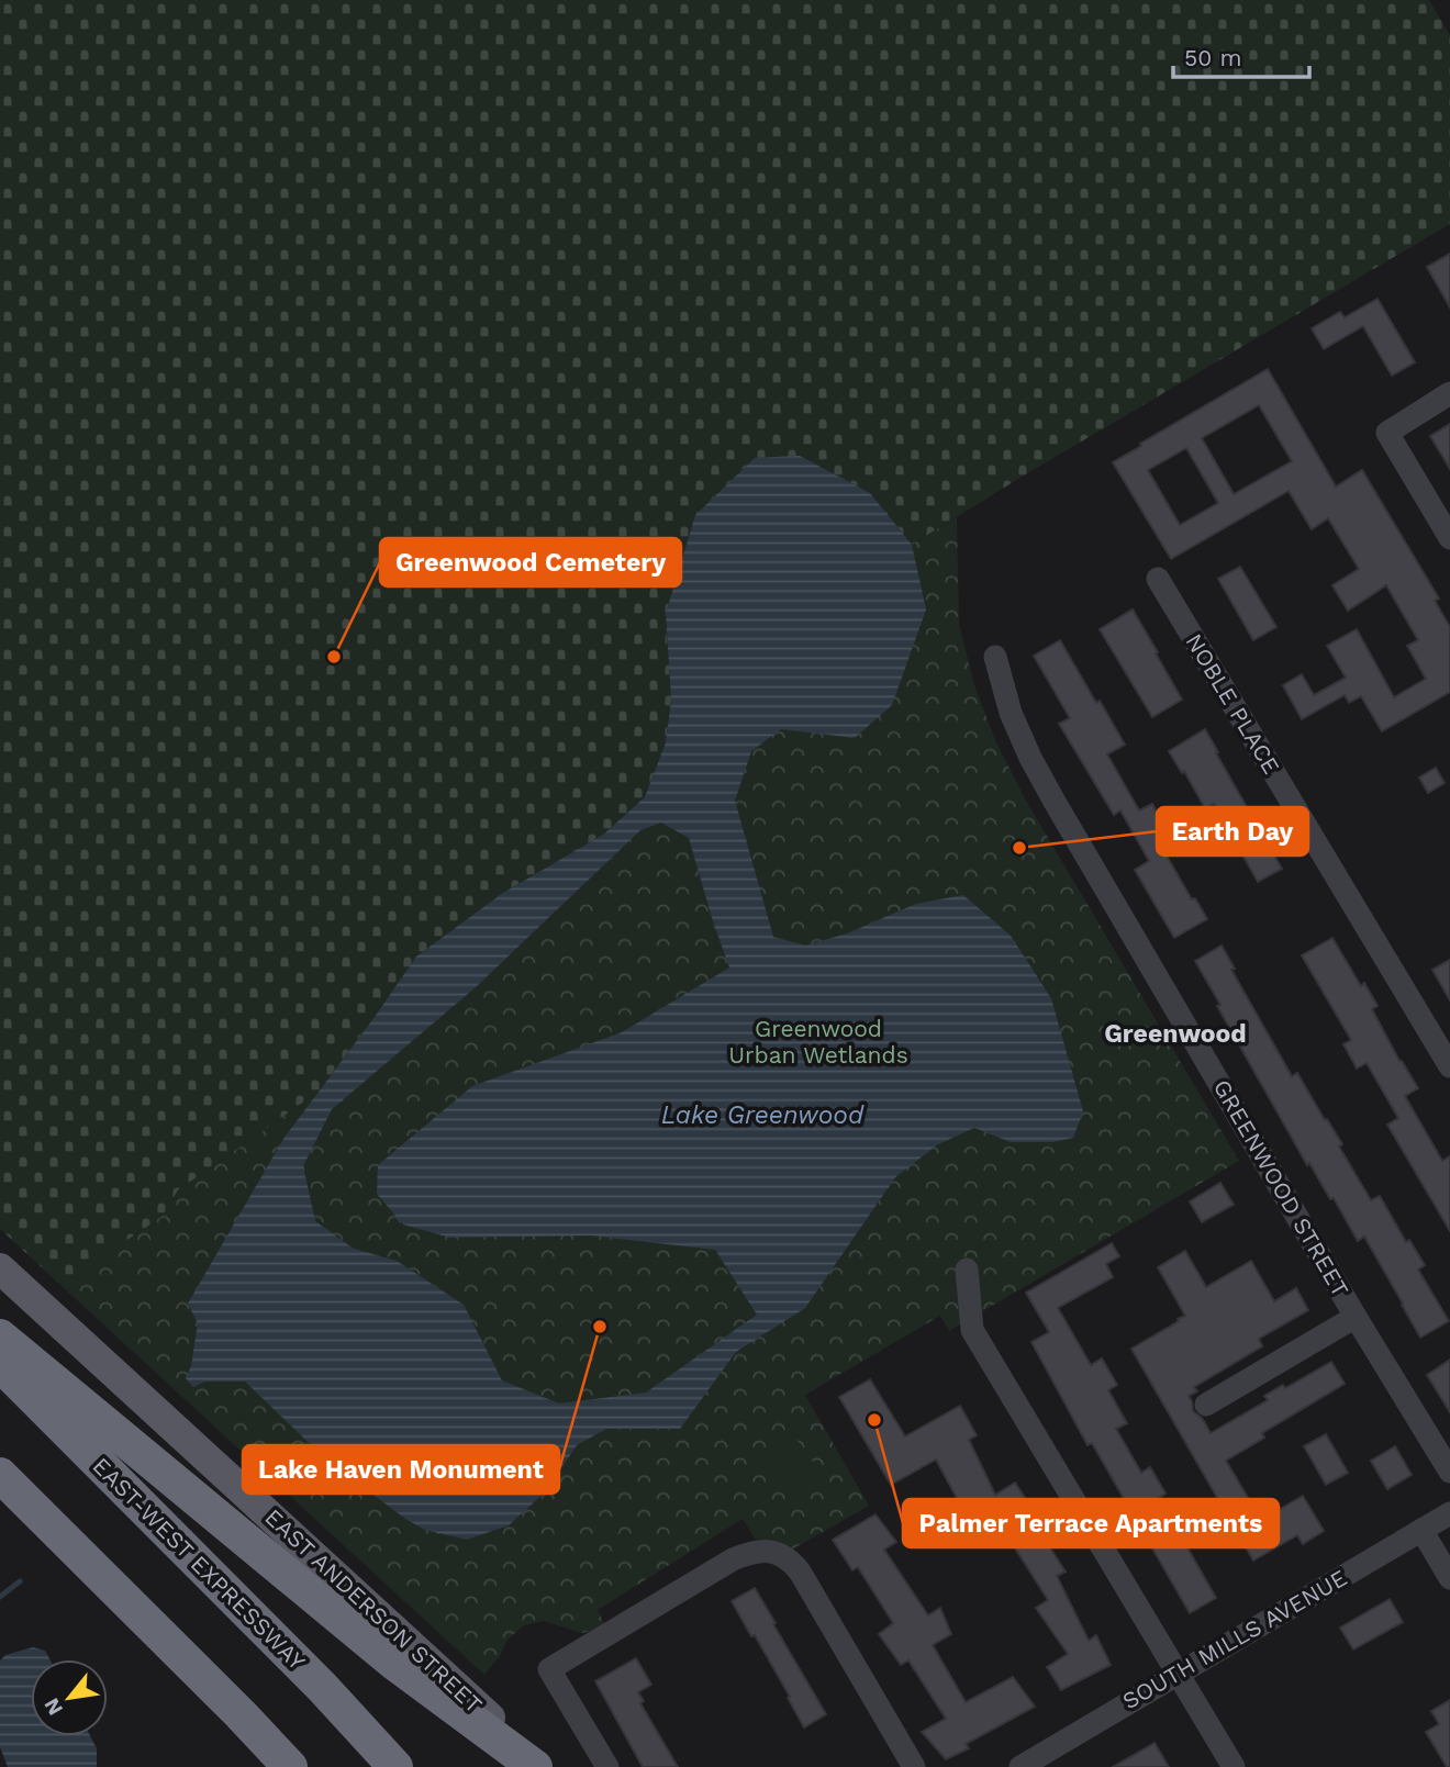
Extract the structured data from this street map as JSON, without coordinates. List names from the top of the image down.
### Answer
{
  "streets": {
    "highway": ["EAST-WEST EXPRESSWAY"],
    "main road": ["EAST ANDERSON STREET"],
    "street": ["NOBLE PLACE", "GREENWOOD STREET", "SOUTH MILLS AVENUE"]
  },
  "districts": ["Greenwood"],
  "water": ["Lake Greenwood"],
  "parks": ["Greenwood Urban Wetlands"],
  "places": [
    "Greenwood Cemetery",
    "Earth Day",
    "Lake Haven Monument",
    "Palmer Terrace Apartments"
  ],
  "scale_bar": "50 m",
  "north": "bottom left"
}
